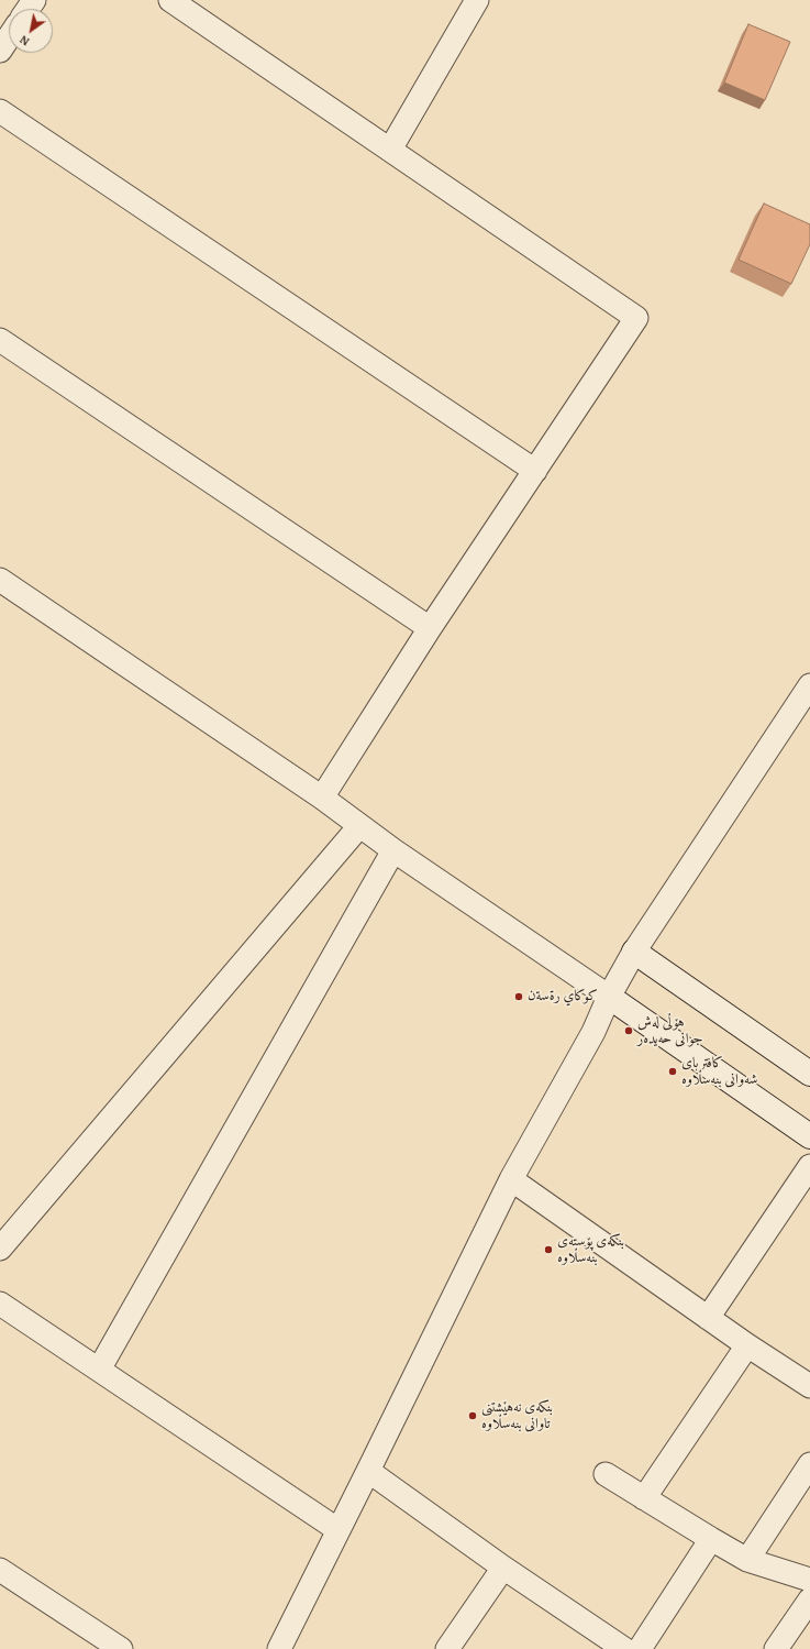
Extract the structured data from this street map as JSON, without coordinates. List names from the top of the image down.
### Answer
{
  "places": [
    "كوكاي رةسةن",
    "هۆڵی لەش جوانی حەیدەر",
    "کافتریای شەوانی بنەسڵاوە",
    "بنكەی پۆستەی بنەسڵاوە",
    "بنكەی نەهێشتنی تاوانی بنەسڵاوە"
  ],
  "north": "bottom left"
}
